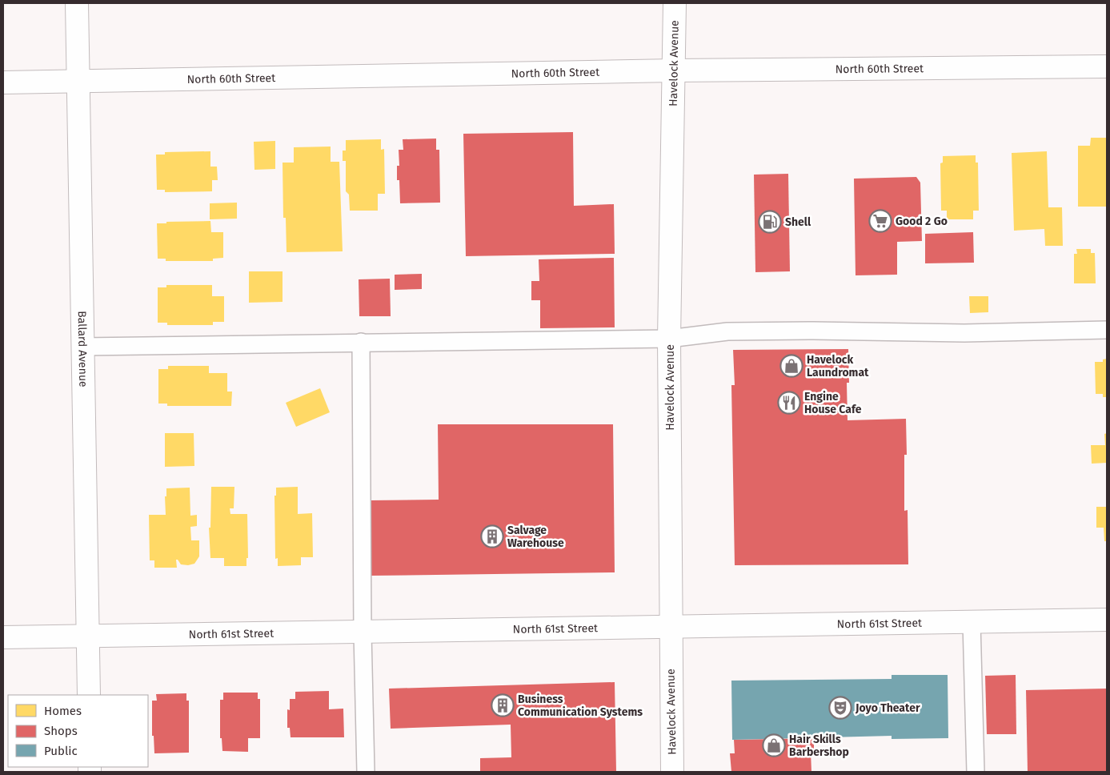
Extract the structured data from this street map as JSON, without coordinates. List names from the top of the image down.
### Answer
{
  "streets": {
    "street": [
      "Havelock Avenue",
      "North 60th Street",
      "Ballard Avenue",
      "North 61st Street"
    ]
  },
  "crossings": [
    ["Havelock Avenue", "North 60th Street"],
    ["Havelock Avenue", "North 61st Street"],
    ["North 60th Street", "Ballard Avenue"],
    ["Ballard Avenue", "North 61st Street"]
  ],
  "places": {
    "supermarket": ["Good 2 Go"],
    "fuel station": ["Shell"],
    "shop": ["Havelock Laundromat", "Hair Skills Barbershop"],
    "restaurant": ["Engine House Cafe"],
    "building": ["Salvage Warehouse", "Business Communication Systems"],
    "theatre": ["Joyo Theater"]
  },
  "legend": ["Homes", "Shops", "Public"]
}
